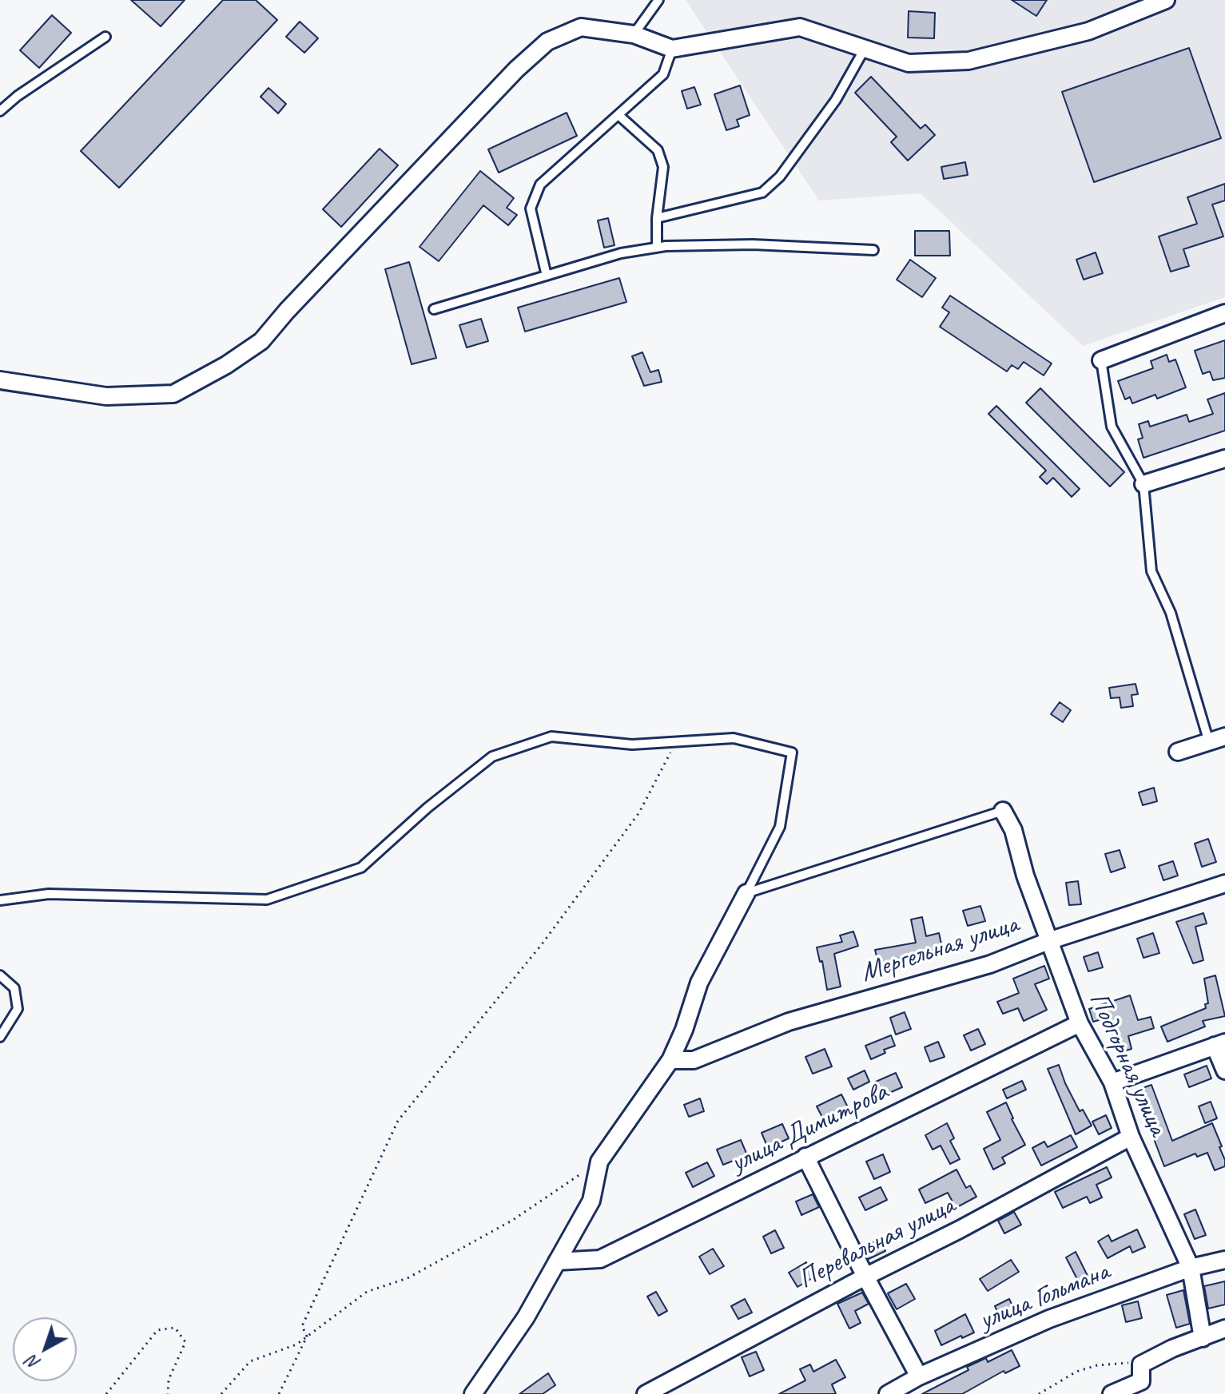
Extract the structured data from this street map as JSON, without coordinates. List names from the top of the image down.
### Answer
{
  "streets": {
    "street": [
      "Мергельная улица",
      "Подгорная улица",
      "улица Димитрова",
      "Перевальная улица",
      "улица Гольмана"
    ]
  },
  "crossings": [
    ["Мергельная улица", "Подгорная улица"],
    ["Подгорная улица", "улица Димитрова"],
    ["Подгорная улица", "Перевальная улица"],
    ["Подгорная улица", "улица Гольмана"]
  ],
  "north": "bottom left"
}
